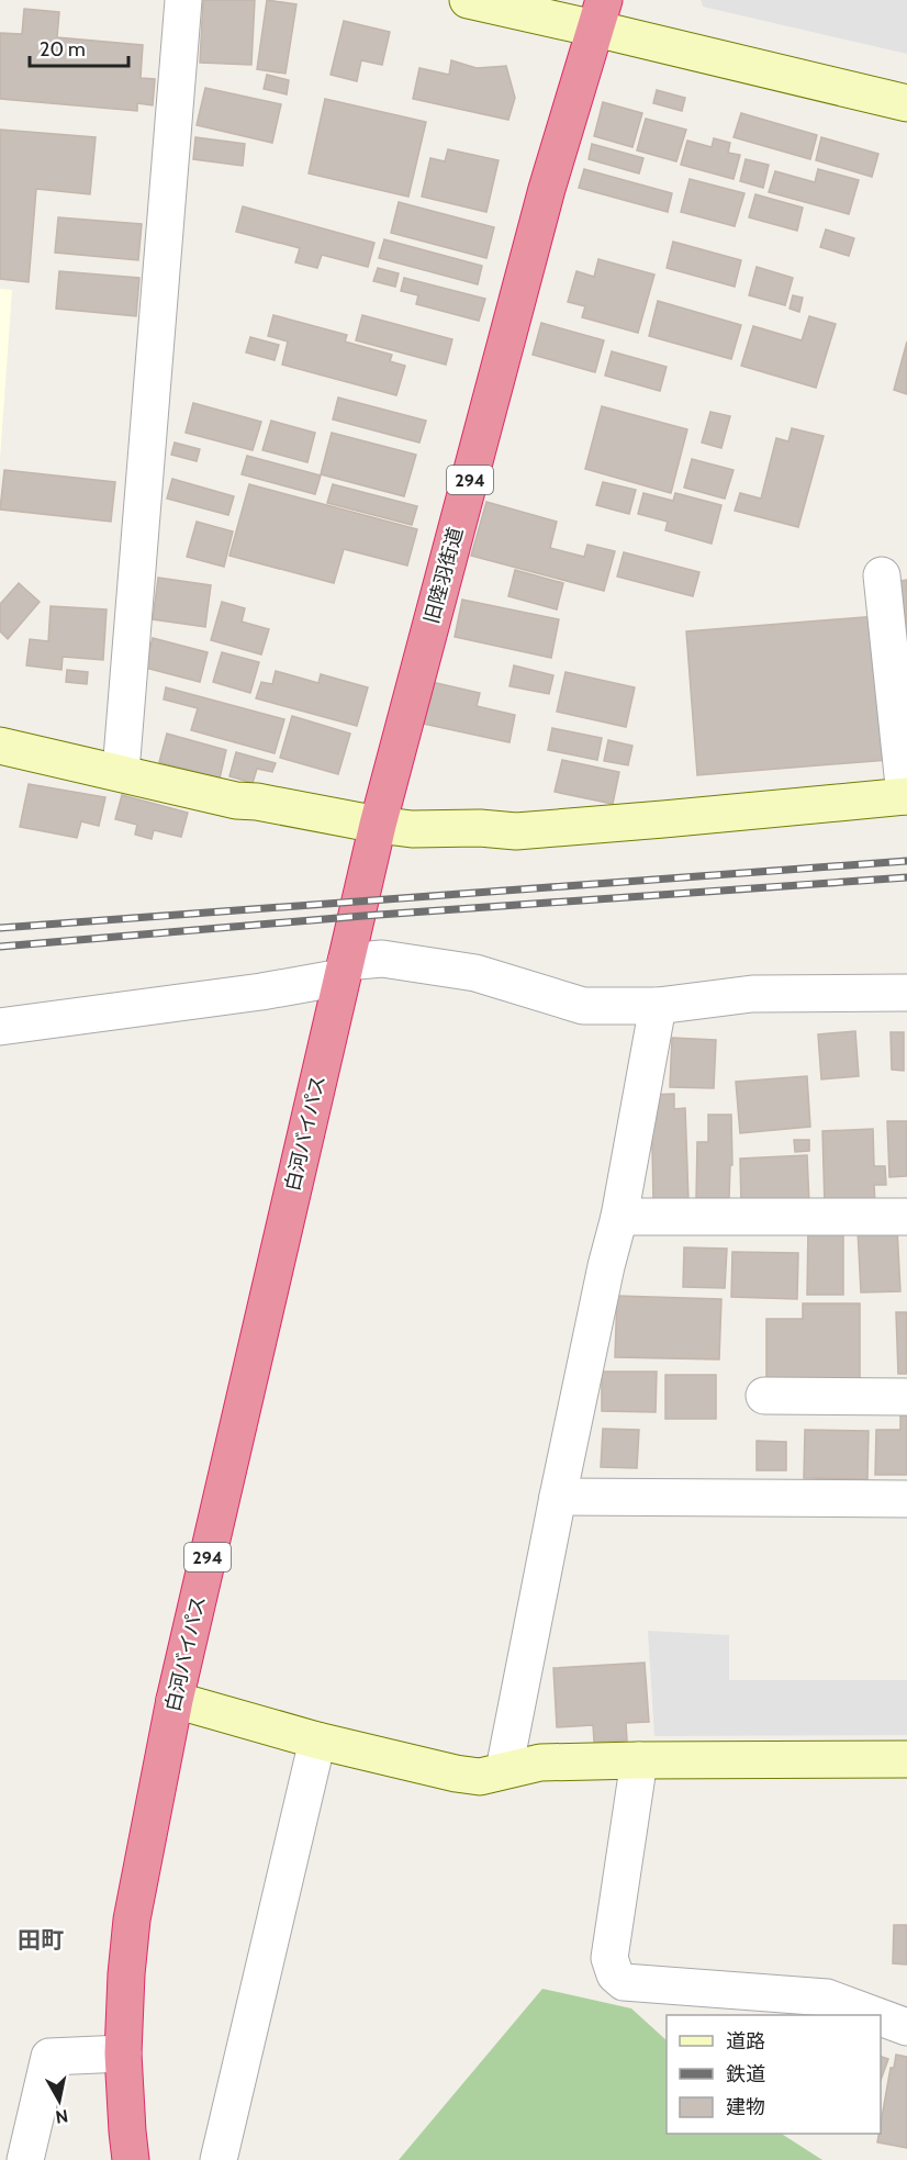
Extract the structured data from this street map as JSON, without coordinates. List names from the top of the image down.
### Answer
{
  "streets": {
    "highway": ["294", "旧陸羽街道", "白河バイパス"]
  },
  "crossings": [
    ["旧陸羽街道", "白河バイパス"]
  ],
  "districts": ["田町"],
  "legend": ["道路", "鉄道", "建物"],
  "scale_bar": "20 m",
  "north": "bottom"
}
